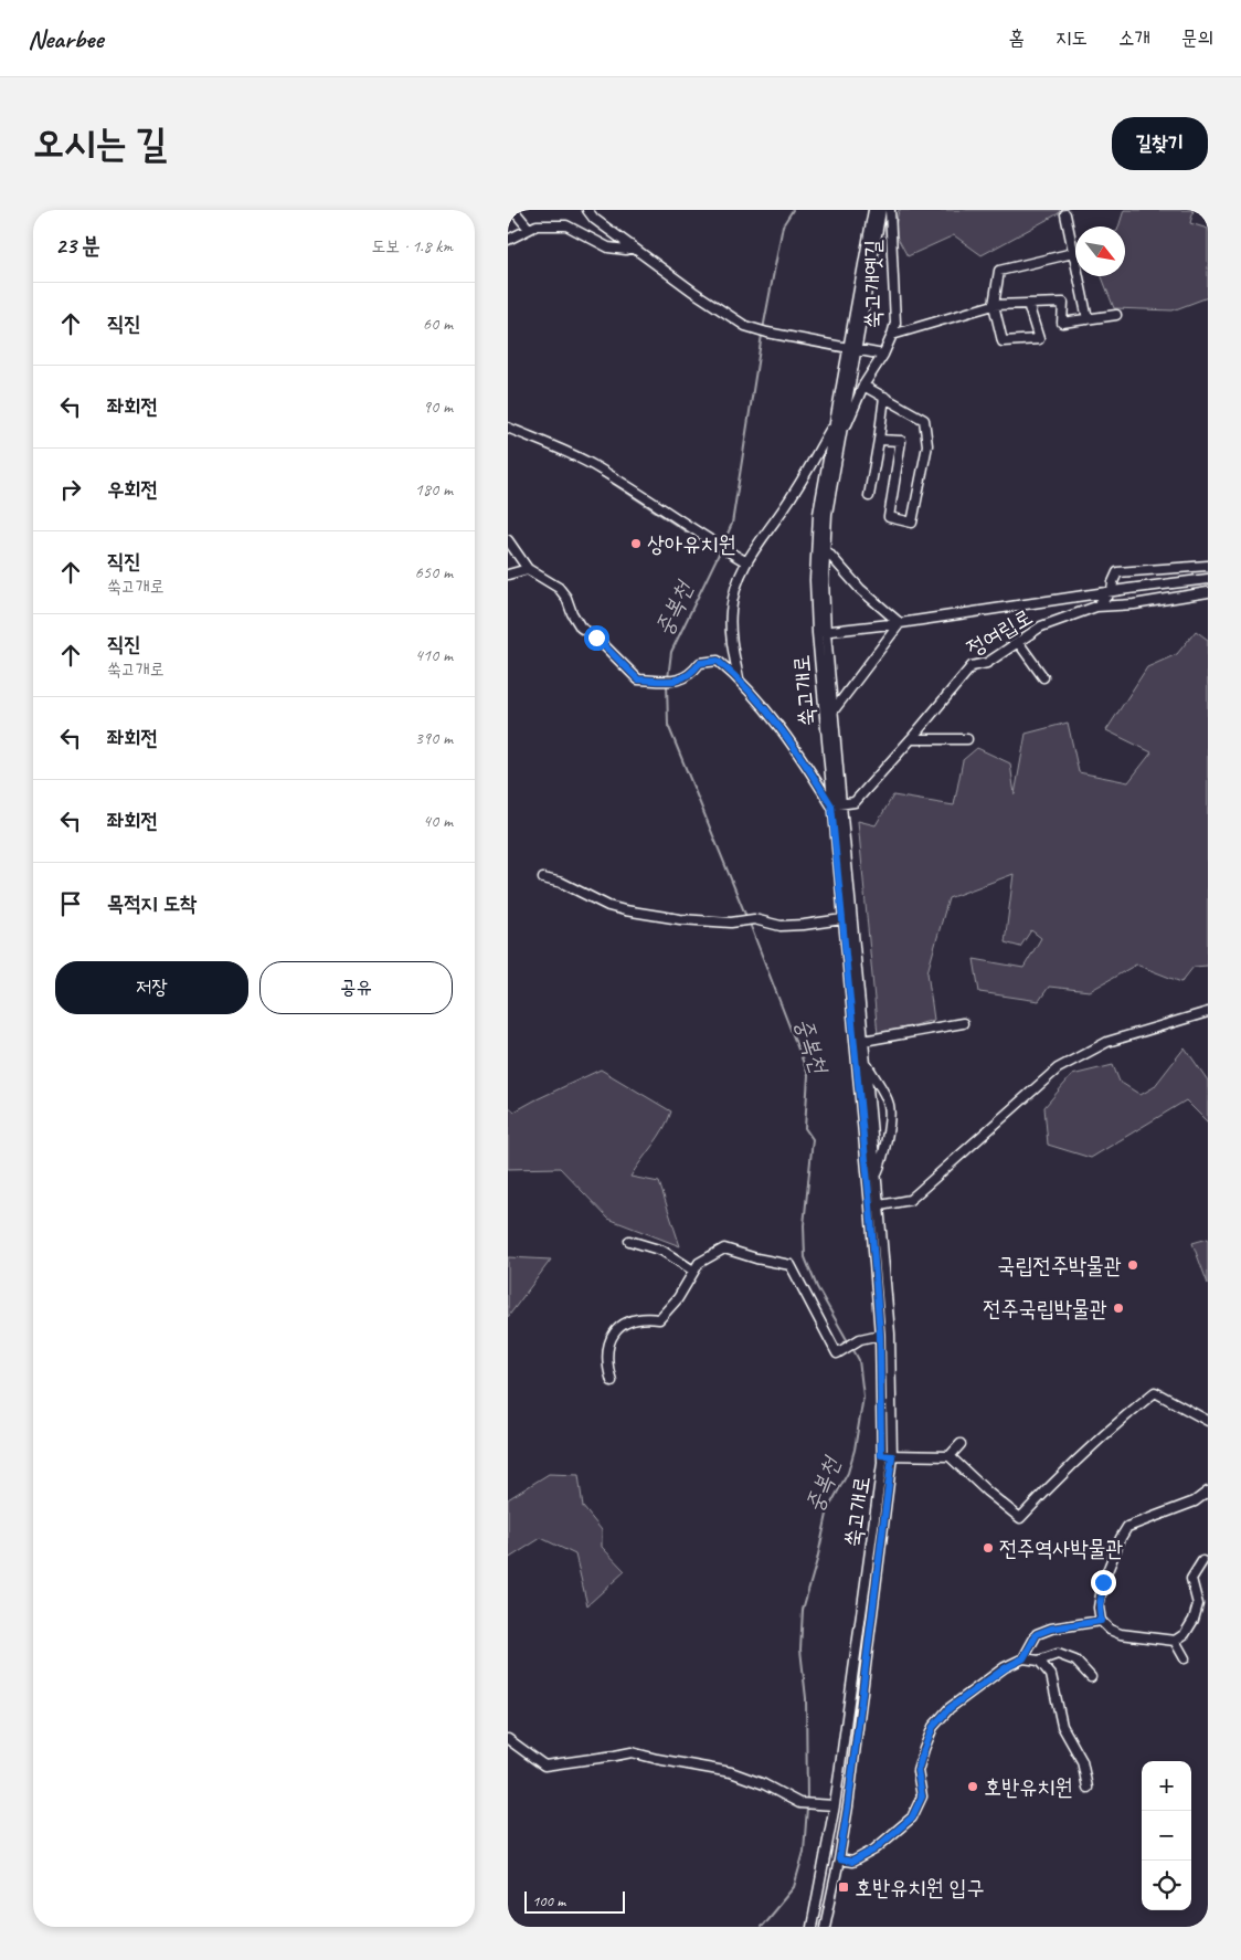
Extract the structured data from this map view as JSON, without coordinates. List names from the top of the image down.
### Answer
{
  "streets": {
    "street": ["쑥고개옛길", "정여립로", "쑥고개로"]
  },
  "crossings": [
    ["쑥고개옛길", "쑥고개로"],
    ["정여립로", "쑥고개로"]
  ],
  "water": ["중복천"],
  "places": {
    "other": [
      "상아유치원",
      "국립전주박물관",
      "전주국립박물관",
      "전주역사박물관",
      "호반유치원"
    ],
    "transit": ["호반유치원 입구"]
  },
  "scale_bar": "100 m",
  "north": "bottom right",
  "page": {
    "header": "Nearbee",
    "nav": [
      "홈",
      "지도",
      "소개",
      "문의"
    ],
    "buttons": [
      "길찾기",
      ["저장", "공유"]
    ],
    "title": "오시는 길",
    "heading": ["23 분", "도보 · 1.8 km"],
    "list": [
      ["직진", "60 m"],
      ["좌회전", "90 m"],
      ["우회전", "180 m"],
      ["직진", "쑥고개로", "650 m"],
      ["직진", "쑥고개로", "410 m"],
      ["좌회전", "390 m"],
      ["좌회전", "40 m"],
      "목적지 도착"
    ],
    "map_buttons": ["+", "−"],
    "scale": "100 m"
  }
}
